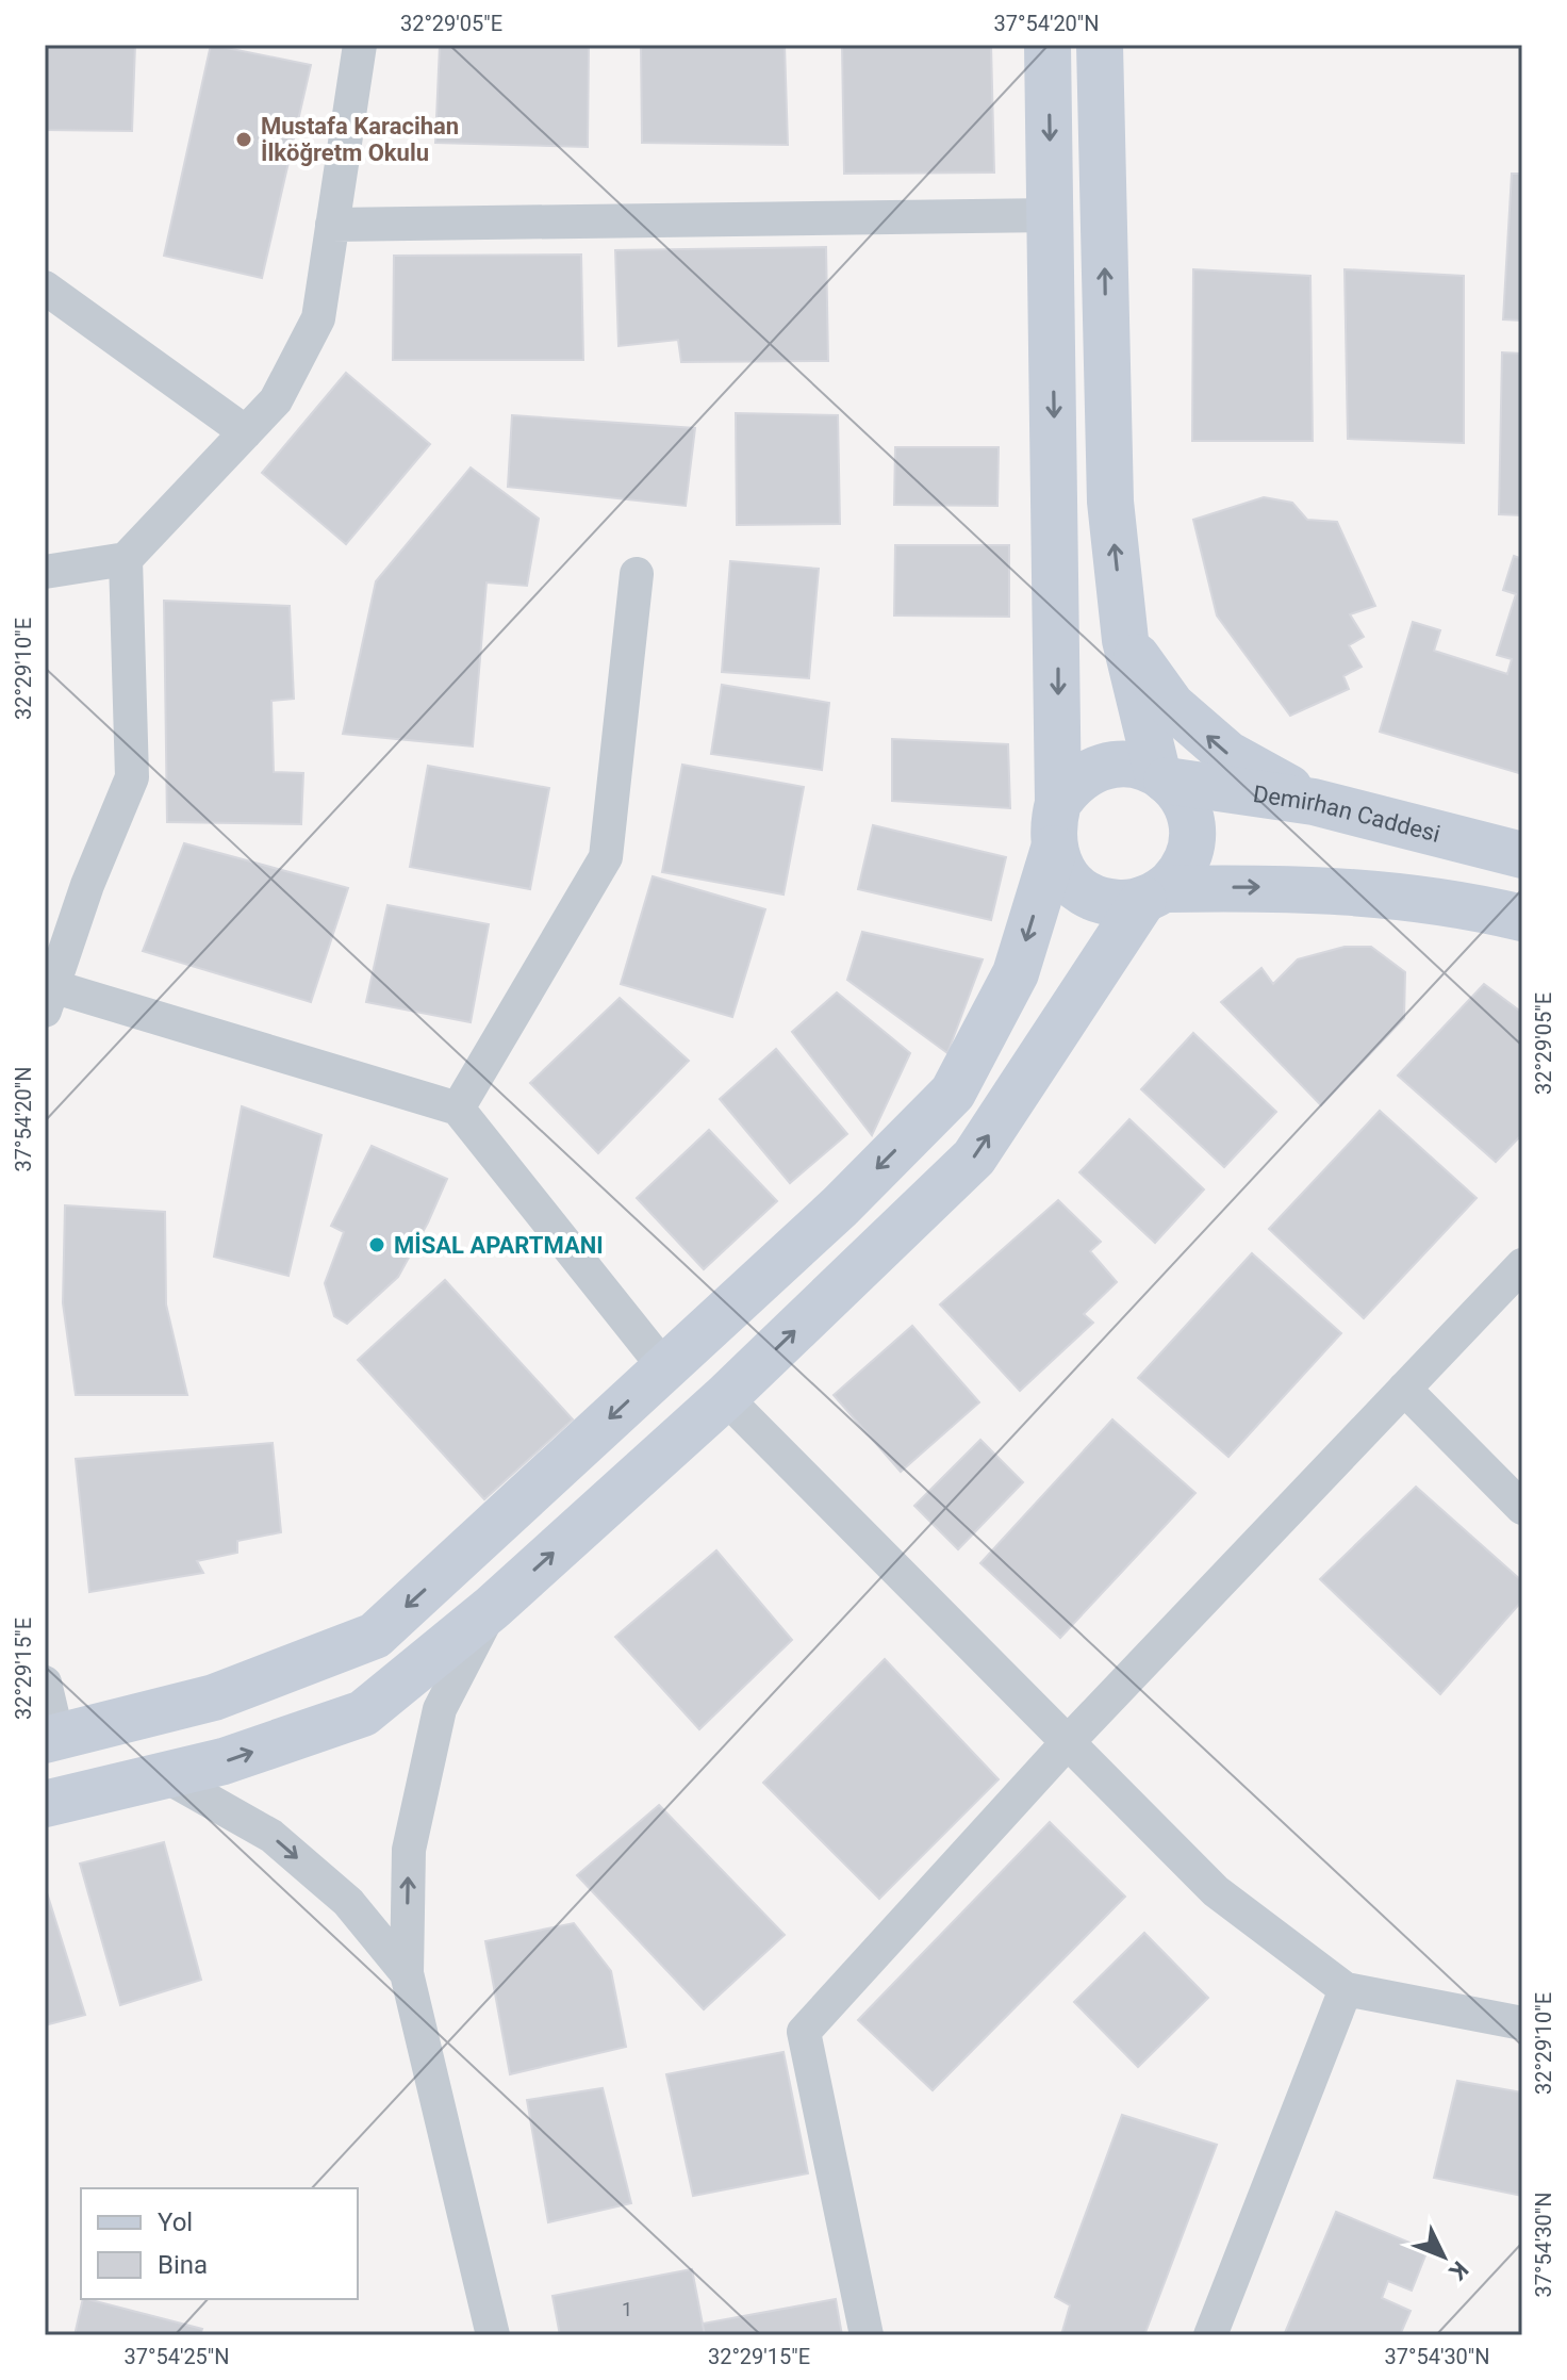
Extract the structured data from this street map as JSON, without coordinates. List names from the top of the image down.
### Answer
{
  "streets": {
    "main road": ["Demirhan Caddesi"]
  },
  "places": ["Mustafa Karacihan İlköğretm Okulu", "MİSAL APARTMANI"],
  "house_numbers": ["1"],
  "legend": ["Yol", "Bina"],
  "north": "bottom right",
  "coordinates": [
    "32°29'05\"E",
    "37°54'20\"N",
    "32°29'10\"E",
    "32°29'15\"E",
    "37°54'30\"N",
    "37°54'25\"N"
  ]
}
